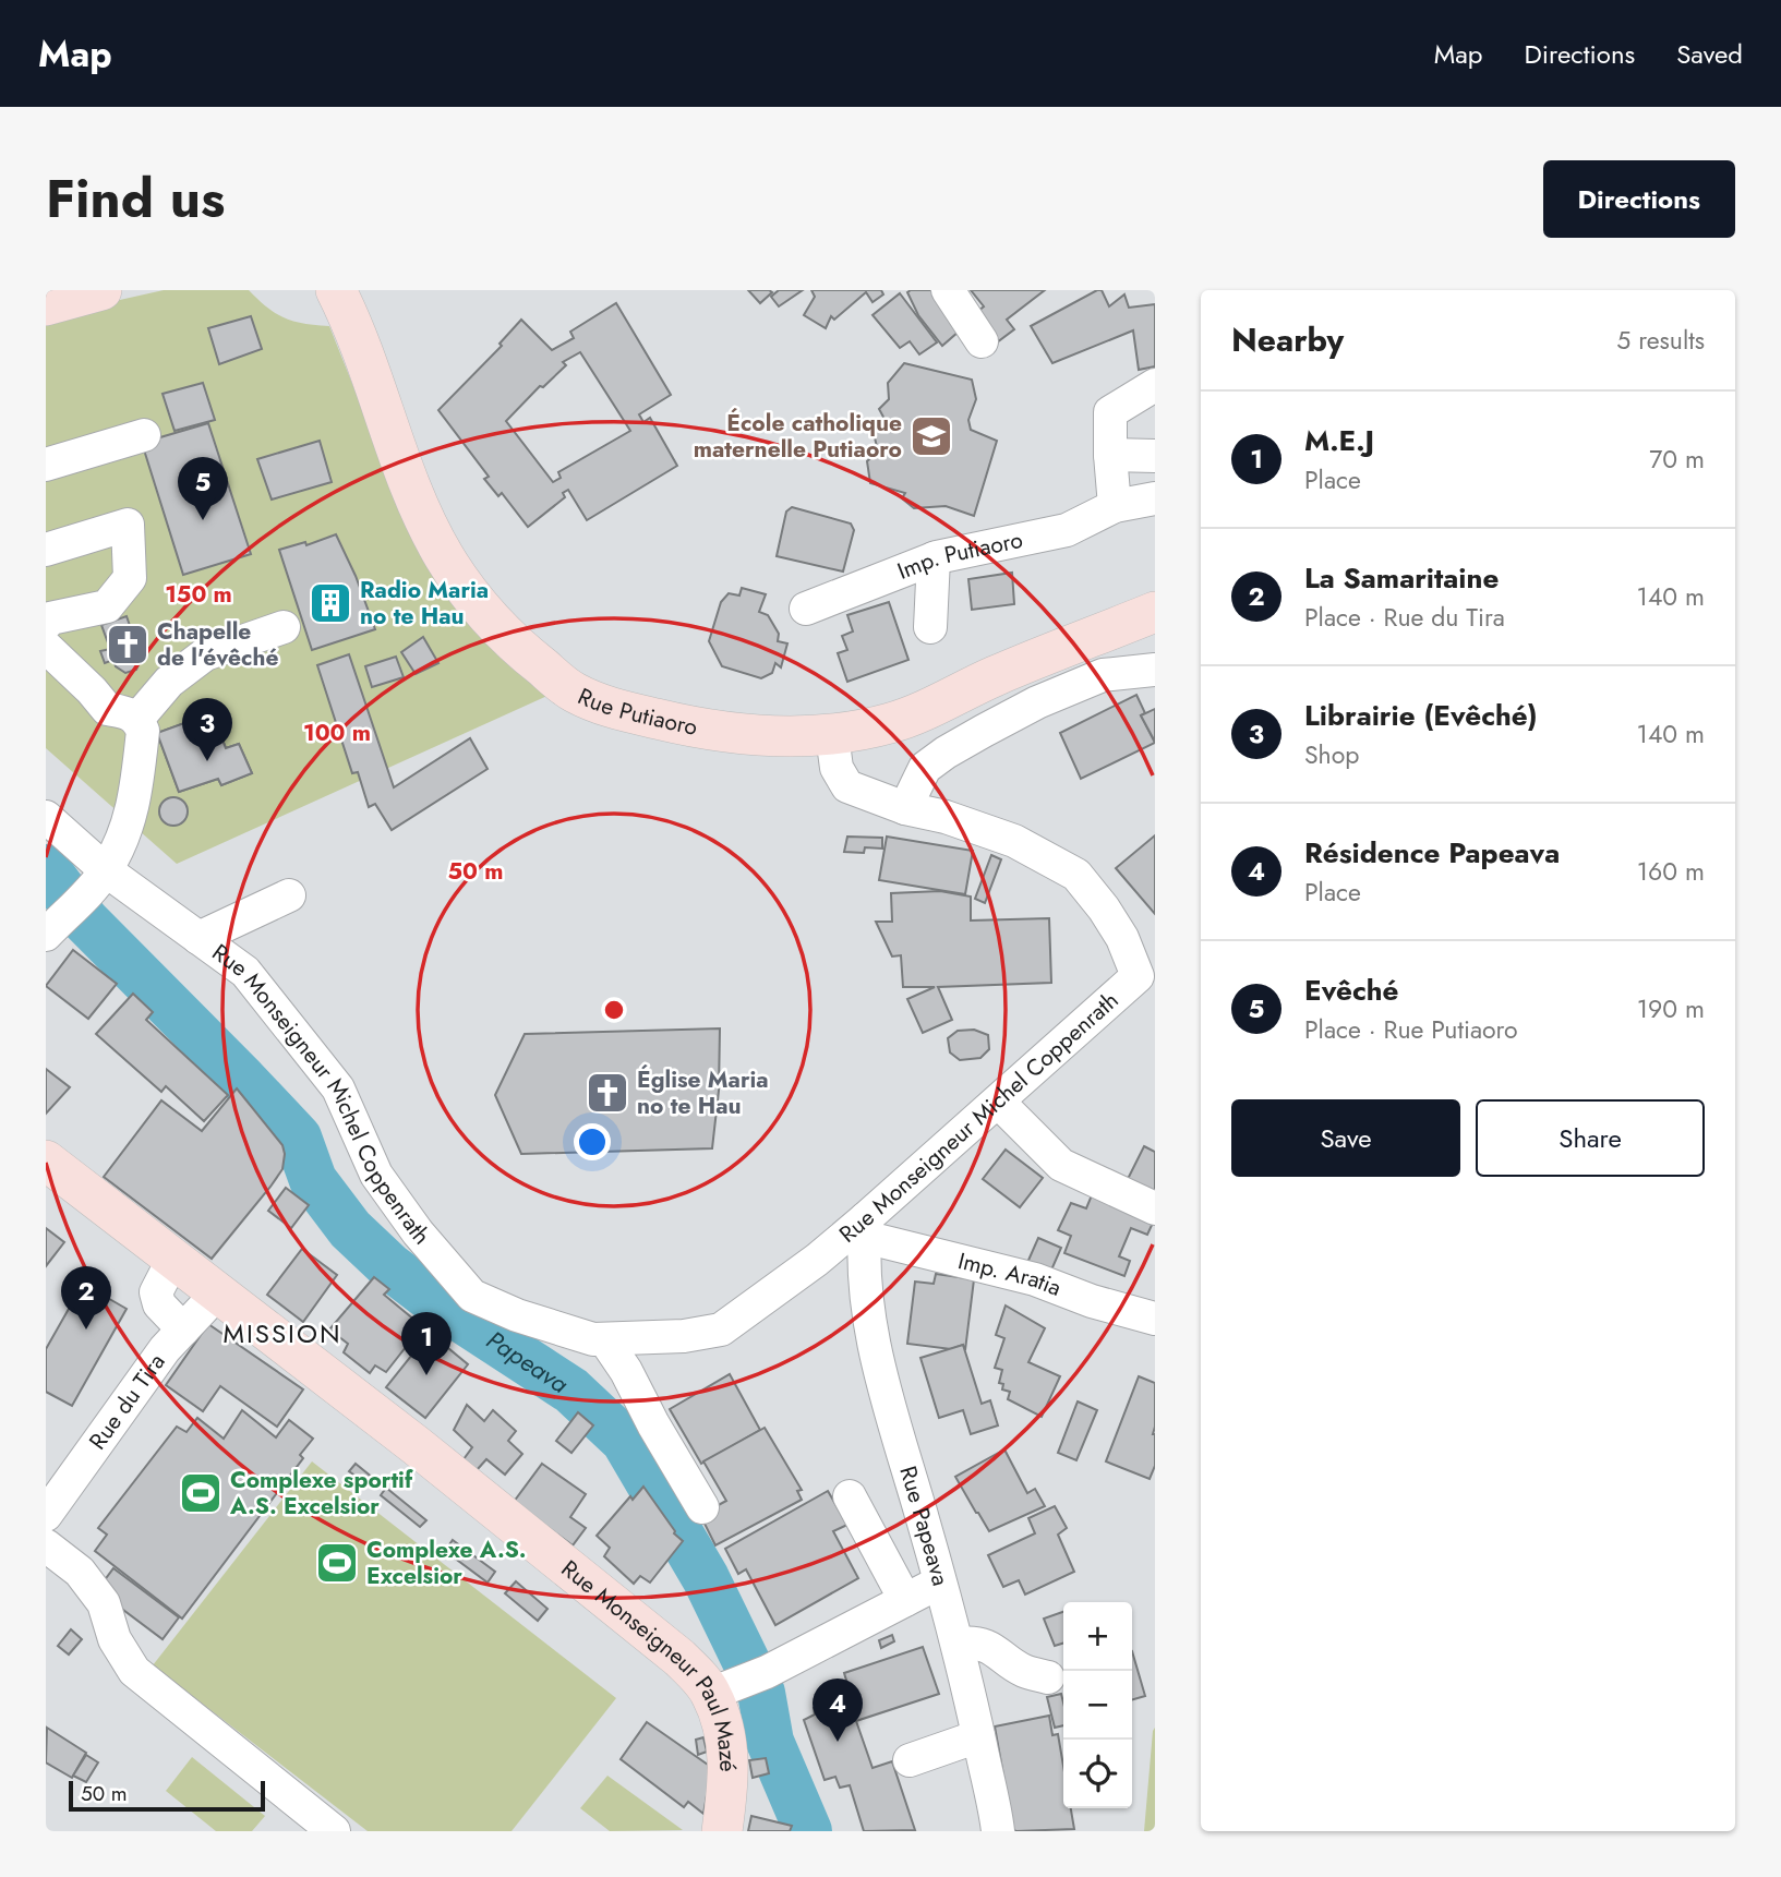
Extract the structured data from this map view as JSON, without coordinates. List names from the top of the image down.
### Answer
{
  "streets": {
    "main road": ["Rue Putiaoro", "Rue Monseigneur Paul Mazé"],
    "street": [
      "Imp. Putiaoro",
      "Rue Monseigneur Michel Coppenrath",
      "Imp. Aratia",
      "Rue du Tira",
      "Rue Papeava"
    ]
  },
  "crossings": [
    ["Rue Putiaoro", "Rue Monseigneur Michel Coppenrath"],
    ["Rue Monseigneur Michel Coppenrath", "Imp. Aratia"],
    ["Rue Monseigneur Michel Coppenrath", "Rue Papeava"],
    ["Imp. Aratia", "Rue Papeava"],
    ["Rue du Tira", "Rue Monseigneur Paul Mazé"]
  ],
  "districts": ["MISSION"],
  "water": ["Papeava"],
  "places": {
    "school or university": ["École catholique maternelle Putiaoro"],
    "building": ["Radio Maria no te Hau"],
    "church": ["Chapelle de l'évêché", "Église Maria no te Hau"],
    "sports": ["Complexe sportif A.S. Excelsior", "Complexe A.S. Excelsior"]
  },
  "scale_bar": "50 m",
  "page": {
    "header": "Map",
    "nav": ["Map", "Directions", "Saved"],
    "title": "Find us",
    "buttons": [
      "Directions",
      ["Save", "Share"]
    ],
    "heading": ["Nearby", "5 results"],
    "list": [
      {
        "mark": "1",
        "name": "M.E.J",
        "note": "Place",
        "value": "70 m"
      },
      {
        "mark": "2",
        "name": "La Samaritaine",
        "note": "Place · Rue du Tira",
        "value": "140 m"
      },
      {
        "mark": "3",
        "name": "Librairie (Evêché)",
        "note": "Shop",
        "value": "140 m"
      },
      {
        "mark": "4",
        "name": "Résidence Papeava",
        "note": "Place",
        "value": "160 m"
      },
      {
        "mark": "5",
        "name": "Evêché",
        "note": "Place · Rue Putiaoro",
        "value": "190 m"
      }
    ],
    "pins": [
      "5",
      "3",
      "2",
      "1",
      "4"
    ],
    "map_buttons": ["+", "−"],
    "scale": "50 m"
  },
  "rings": ["150 m", "100 m", "50 m"]
}
